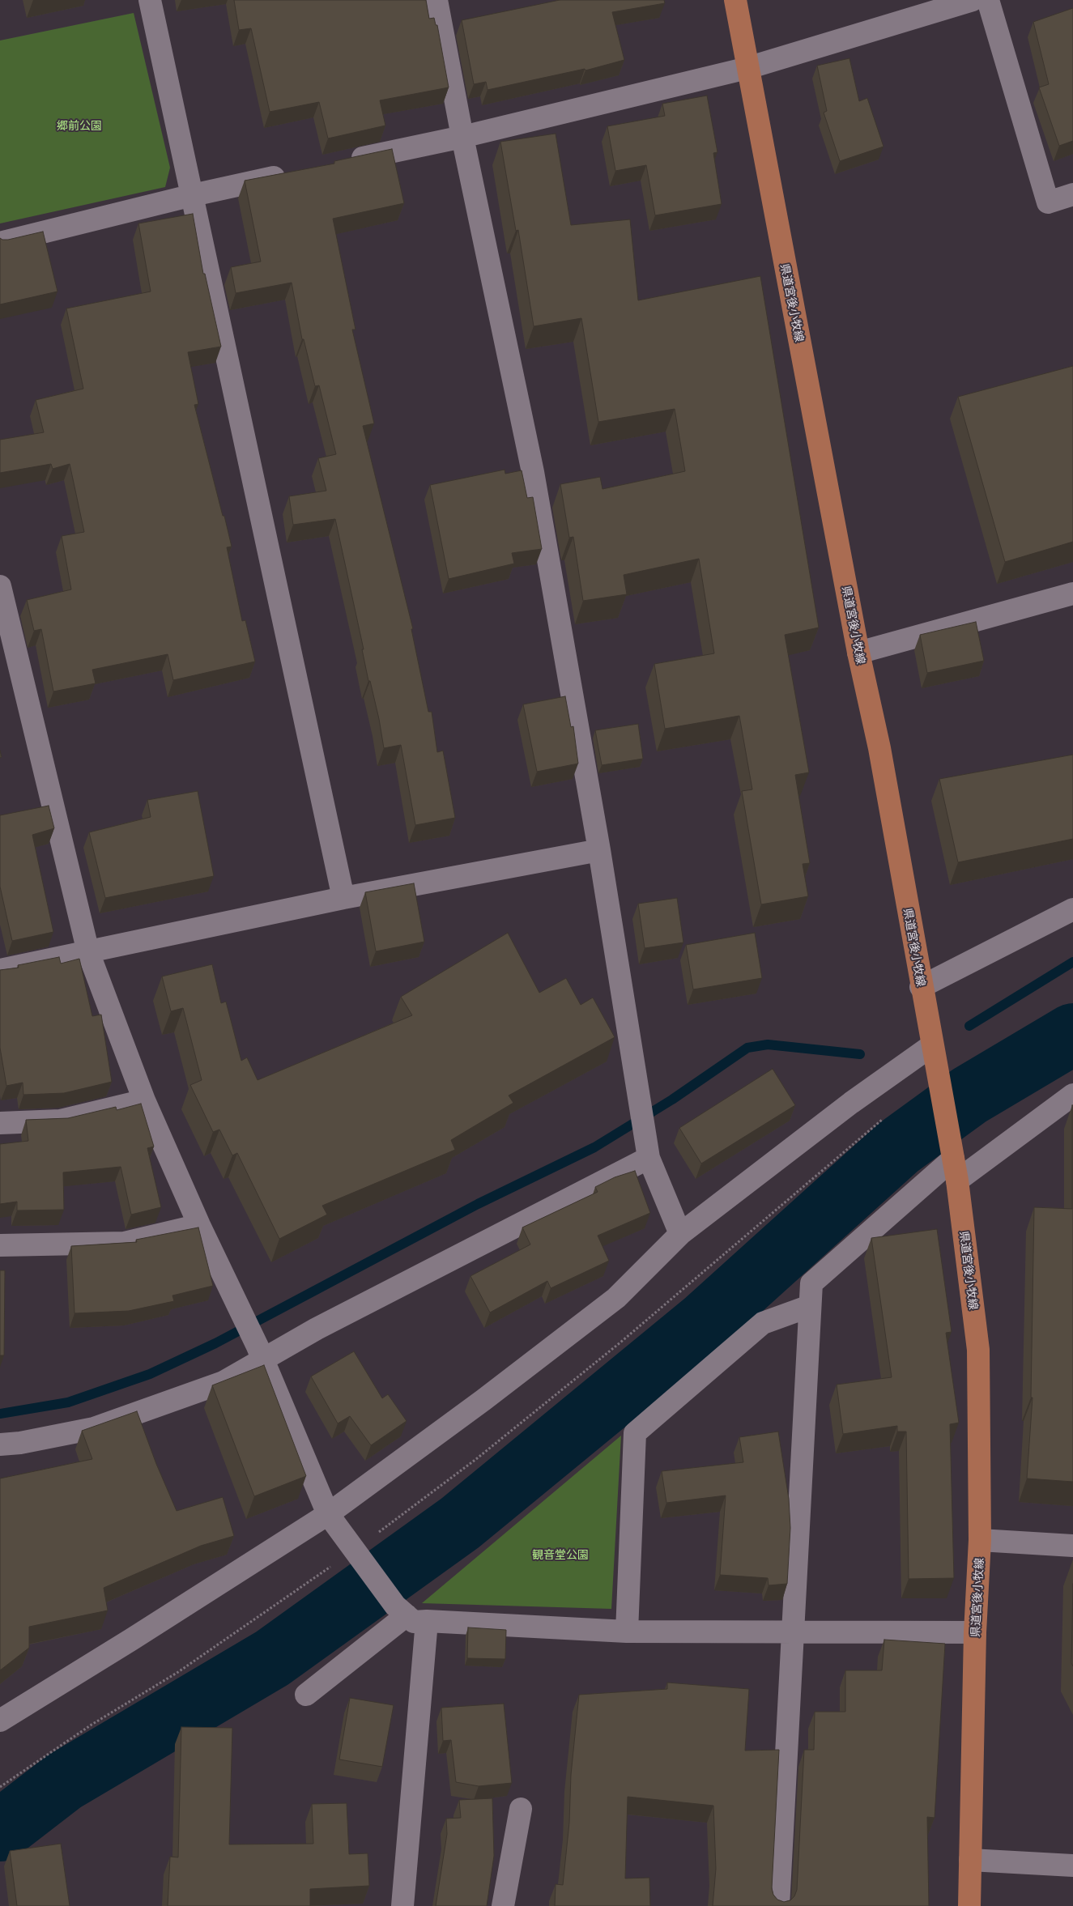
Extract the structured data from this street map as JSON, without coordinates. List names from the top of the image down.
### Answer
{
  "streets": {
    "main road": ["県道宮後小牧線"]
  },
  "parks": ["郷前公園", "観音堂公園"]
}
